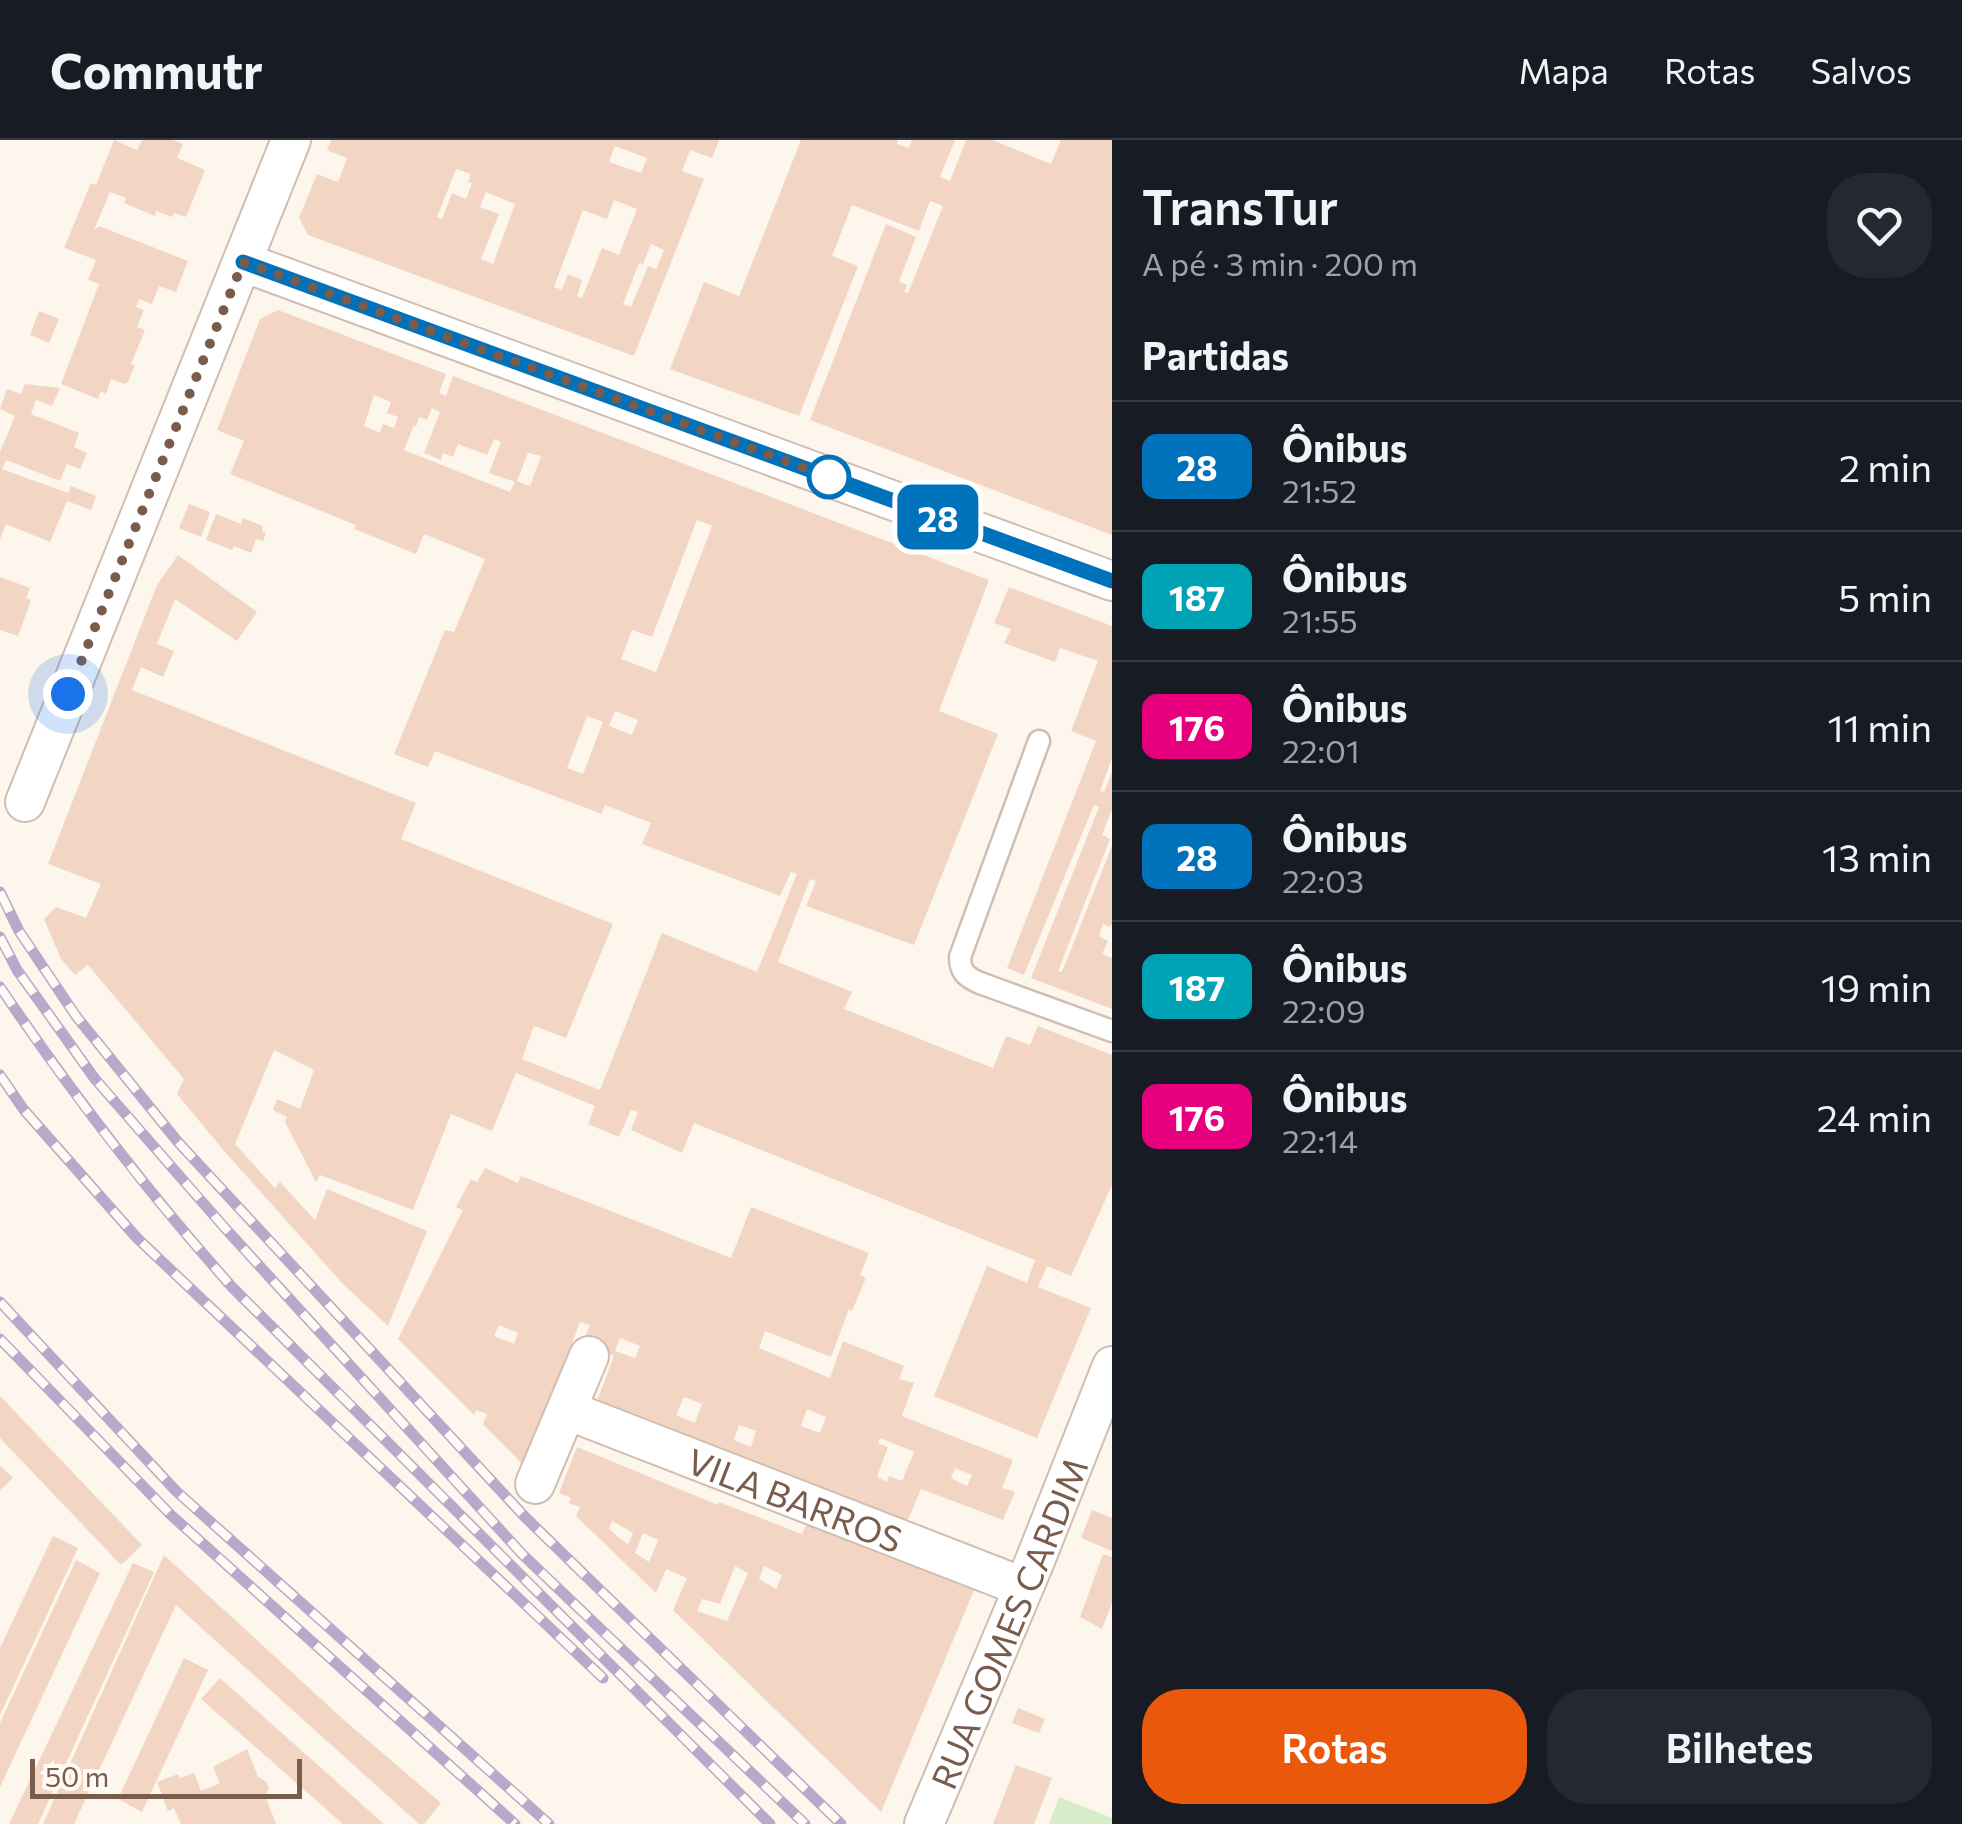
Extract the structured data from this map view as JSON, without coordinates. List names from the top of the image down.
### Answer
{
  "streets": {
    "street": ["VILA BARROS", "RUA GOMES CARDIM"]
  },
  "crossings": [
    ["VILA BARROS", "RUA GOMES CARDIM"]
  ],
  "lines": ["bus line 28"],
  "scale_bar": "50 m",
  "page": {
    "header": "Commutr",
    "nav": ["Mapa", "Rotas", "Salvos"],
    "on_map": "28",
    "heading": [
      ["TransTur", "A pé · 3 min · 200 m"],
      "Partidas"
    ],
    "list": [
      {
        "mark": "28",
        "name": "Ônibus",
        "note": "21:52",
        "value": "2 min"
      },
      {
        "mark": "187",
        "name": "Ônibus",
        "note": "21:55",
        "value": "5 min"
      },
      {
        "mark": "176",
        "name": "Ônibus",
        "note": "22:01",
        "value": "11 min"
      },
      {
        "mark": "28",
        "name": "Ônibus",
        "note": "22:03",
        "value": "13 min"
      },
      {
        "mark": "187",
        "name": "Ônibus",
        "note": "22:09",
        "value": "19 min"
      },
      {
        "mark": "176",
        "name": "Ônibus",
        "note": "22:14",
        "value": "24 min"
      }
    ],
    "buttons": ["Rotas", "Bilhetes"],
    "scale": "50 m"
  }
}
